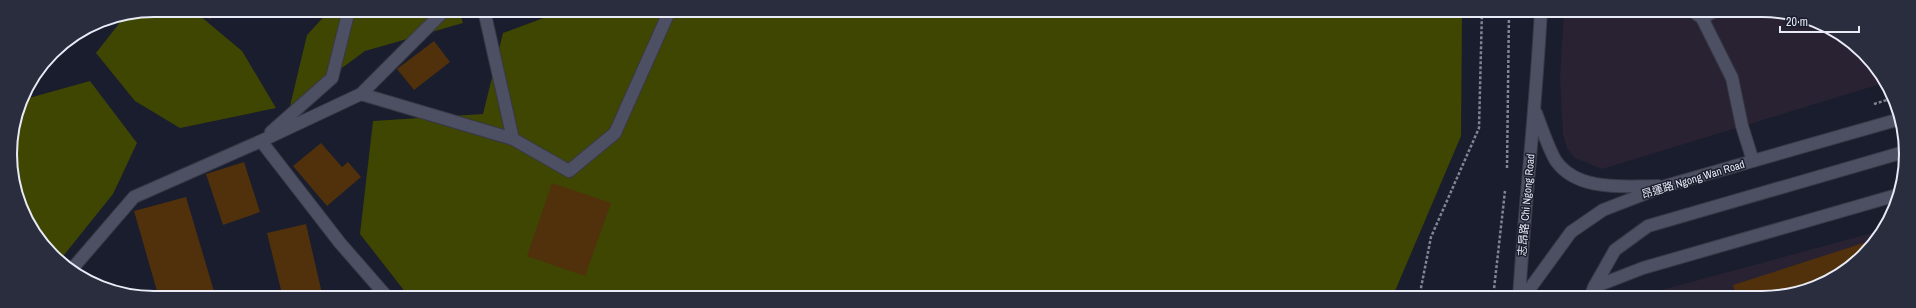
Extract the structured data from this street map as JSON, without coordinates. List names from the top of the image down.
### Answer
{
  "streets": {
    "street": ["昂運路 Ngong Wan Road", "志昂路 Chi Ngong Road"]
  },
  "crossings": [
    ["昂運路 Ngong Wan Road", "志昂路 Chi Ngong Road"]
  ],
  "scale_bar": "20 m"
}
